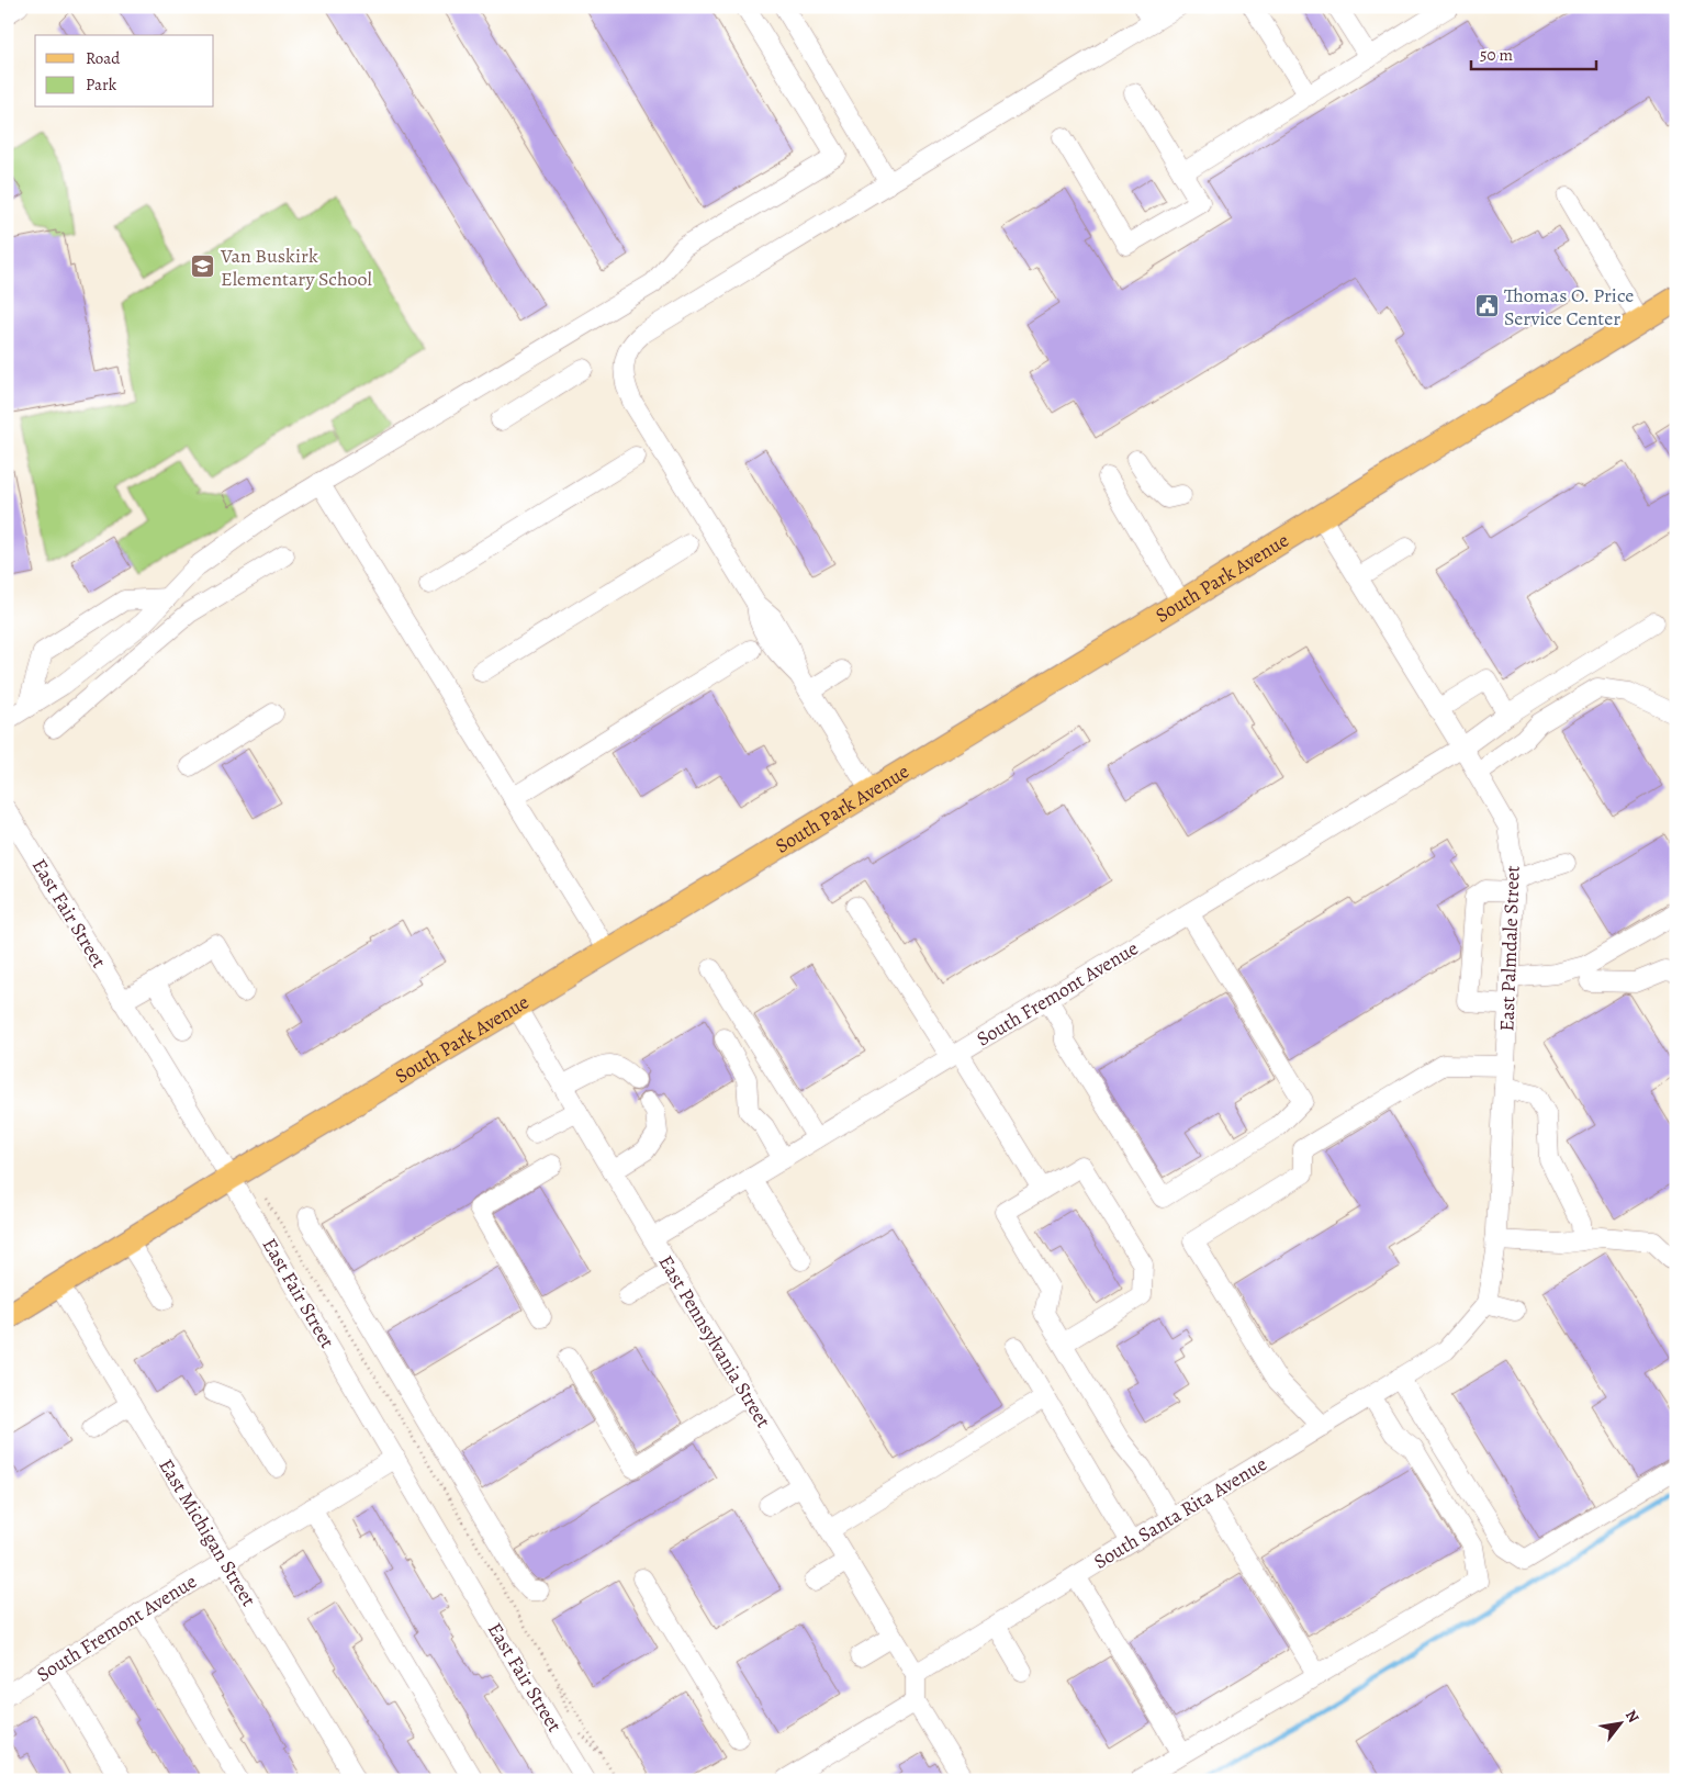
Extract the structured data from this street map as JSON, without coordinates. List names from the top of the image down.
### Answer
{
  "streets": {
    "main road": ["South Park Avenue"],
    "street": [
      "East Fair Street",
      "East Palmdale Street",
      "South Fremont Avenue",
      "East Pennsylvania Street",
      "South Santa Rita Avenue",
      "East Michigan Street"
    ]
  },
  "crossings": [
    ["South Park Avenue", "East Fair Street"],
    ["South Park Avenue", "East Palmdale Street"],
    ["South Park Avenue", "East Pennsylvania Street"],
    ["South Park Avenue", "East Michigan Street"],
    ["East Fair Street", "South Fremont Avenue"],
    ["East Palmdale Street", "South Fremont Avenue"],
    ["East Palmdale Street", "South Santa Rita Avenue"],
    ["South Fremont Avenue", "East Pennsylvania Street"],
    ["South Fremont Avenue", "East Michigan Street"],
    ["East Pennsylvania Street", "South Santa Rita Avenue"]
  ],
  "places": {
    "school or university": ["Van Buskirk Elementary School"],
    "public building": ["Thomas O. Price Service Center"]
  },
  "legend": ["Road", "Park"],
  "scale_bar": "50 m",
  "north": "top right"
}
